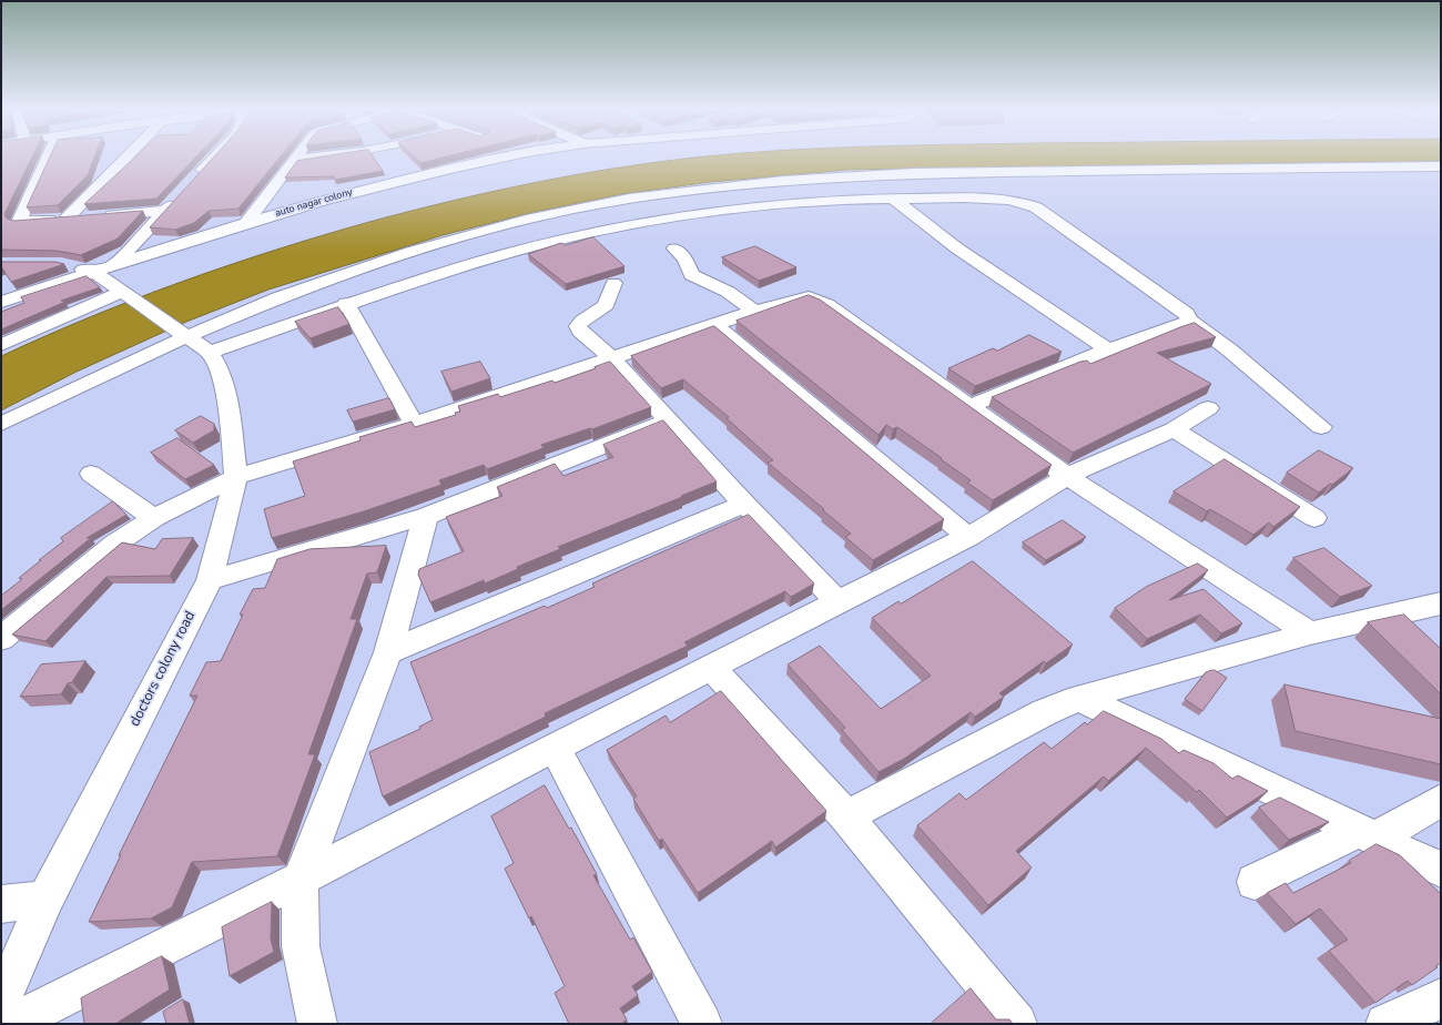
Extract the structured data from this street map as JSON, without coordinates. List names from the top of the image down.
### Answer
{
  "streets": {
    "street": ["auto nagar colony", "doctors colony road"]
  }
}
